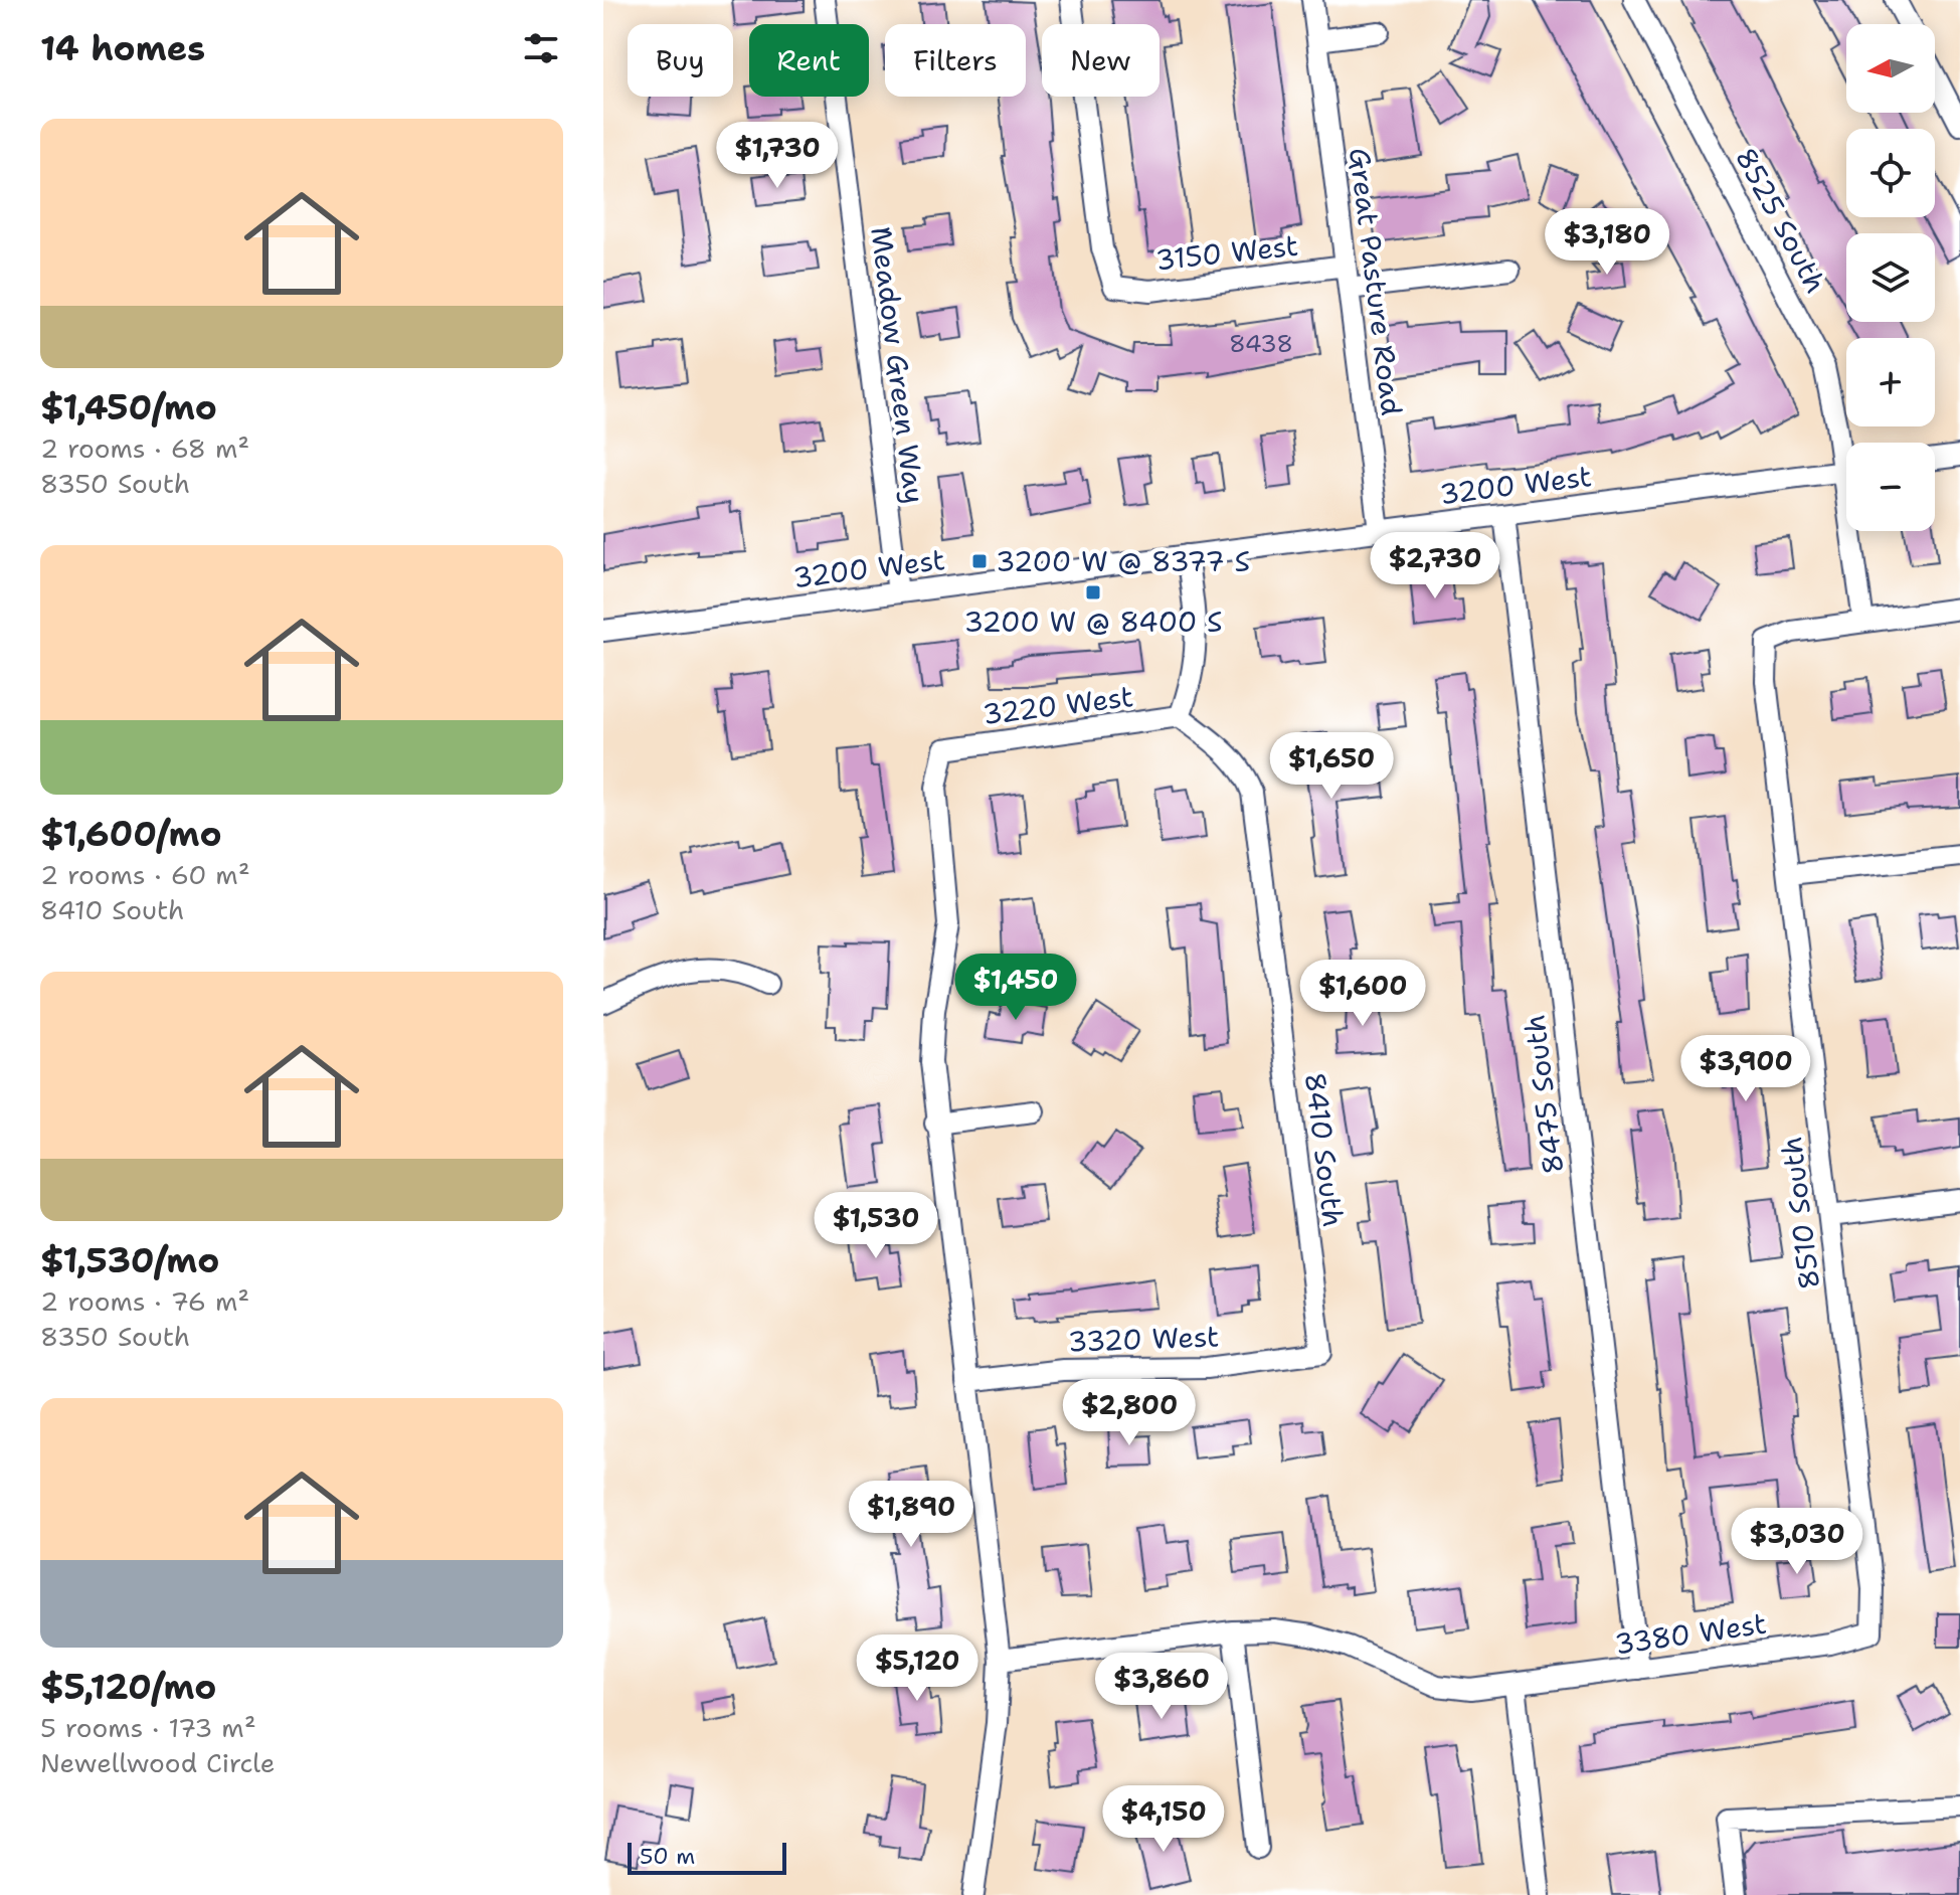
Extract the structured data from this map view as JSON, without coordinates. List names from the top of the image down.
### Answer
{
  "streets": {
    "street": [
      "8525 South",
      "3150 West",
      "Great Pasture Road",
      "Meadow Green Way",
      "3200 West",
      "3220 West",
      "8475 South",
      "8410 South",
      "8510 South",
      "3320 West",
      "3380 West"
    ]
  },
  "crossings": [
    ["8525 South", "8510 South"],
    ["3150 West", "Great Pasture Road"],
    ["Great Pasture Road", "3200 West"],
    ["Meadow Green Way", "3200 West"],
    ["3200 West", "8475 South"],
    ["3220 West", "8410 South"],
    ["8475 South", "3380 West"],
    ["8410 South", "3320 West"],
    ["8510 South", "3380 West"]
  ],
  "places": {
    "transit": ["3200 W @ 8377 S", "3200 W @ 8400 S"]
  },
  "house_numbers": ["8438"],
  "scale_bar": "50 m",
  "north": "left",
  "page": {
    "heading": "14 homes",
    "map_buttons": ["+", "−"],
    "chip": [
      "Buy",
      "Rent",
      "Filters",
      "New"
    ],
    "list": [
      {
        "name": "$1,450/mo",
        "note": "2 rooms · 68 m² · 8350 South"
      },
      {
        "name": "$1,600/mo",
        "note": "2 rooms · 60 m² · 8410 South"
      },
      {
        "name": "$1,530/mo",
        "note": "2 rooms · 76 m² · 8350 South"
      },
      {
        "name": "$5,120/mo",
        "note": "5 rooms · 173 m² · Newellwood Circle"
      }
    ],
    "price": [
      "$1,730",
      "$3,180",
      "$2,730",
      "$1,650",
      "$1,450",
      "$1,600",
      "$3,900",
      "$1,530",
      "$2,800",
      "$1,890",
      "$3,030",
      "$5,120",
      "$3,860",
      "$4,150"
    ],
    "scale": "50 m"
  }
}
